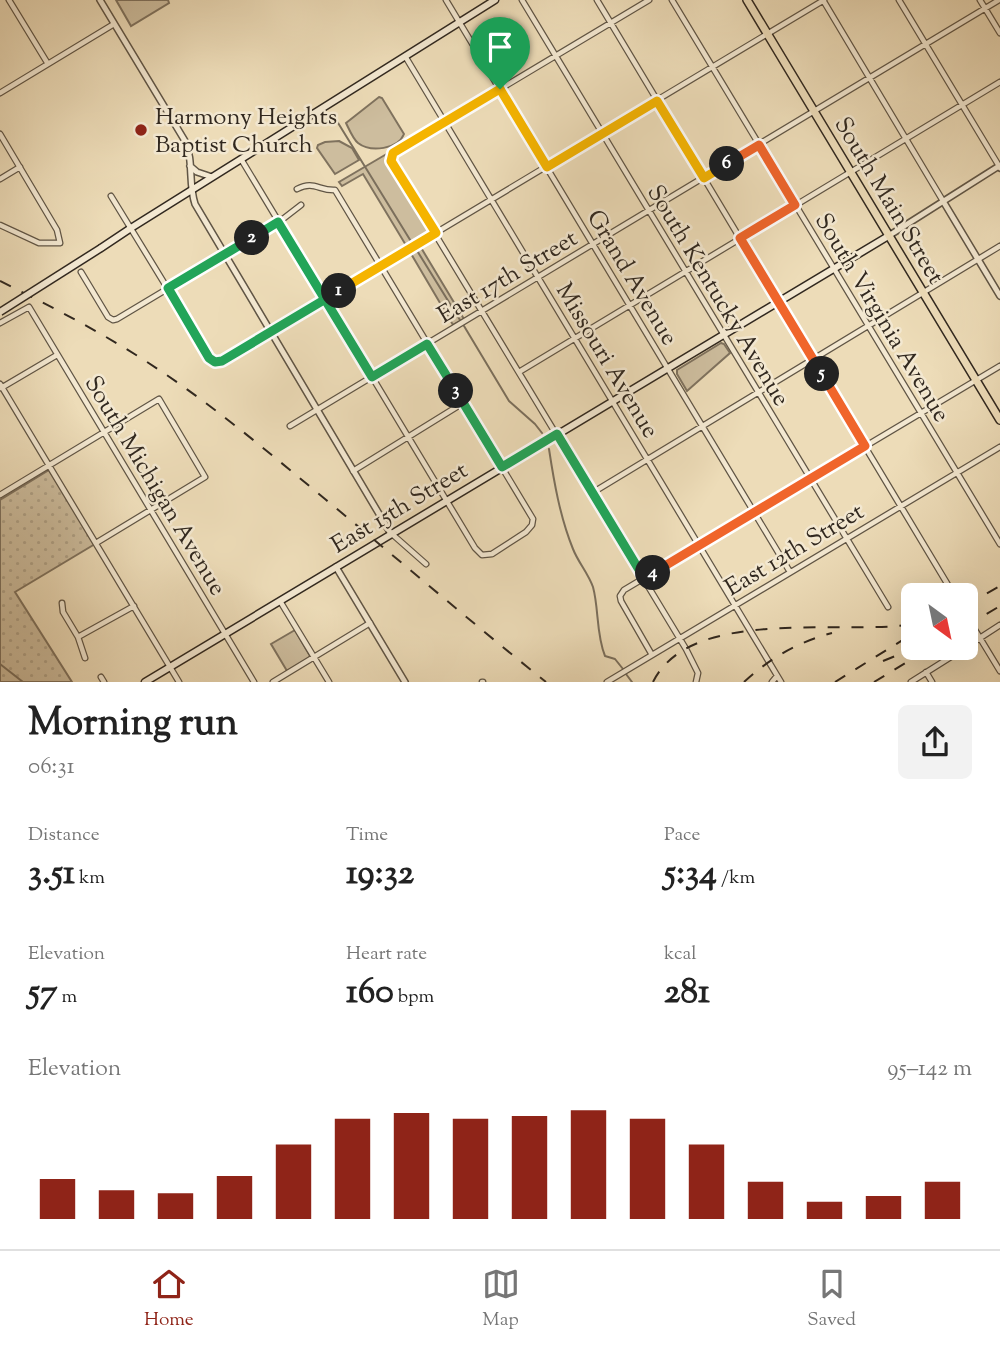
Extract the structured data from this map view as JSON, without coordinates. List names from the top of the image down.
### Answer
{
  "streets": {
    "main road": ["South Main Street", "East 15th Street"],
    "street": [
      "East 17th Street",
      "Grand Avenue",
      "South Kentucky Avenue",
      "South Virginia Avenue",
      "Missouri Avenue",
      "South Michigan Avenue",
      "East 12th Street"
    ]
  },
  "crossings": [
    ["South Main Street", "East 17th Street"],
    ["South Main Street", "East 15th Street"],
    ["East 17th Street", "Grand Avenue"],
    ["East 17th Street", "South Kentucky Avenue"],
    ["East 17th Street", "South Virginia Avenue"],
    ["East 17th Street", "Missouri Avenue"],
    ["Grand Avenue", "East 15th Street"],
    ["Grand Avenue", "East 12th Street"],
    ["South Kentucky Avenue", "East 15th Street"],
    ["South Kentucky Avenue", "East 12th Street"],
    ["South Virginia Avenue", "East 15th Street"],
    ["South Virginia Avenue", "East 12th Street"],
    ["Missouri Avenue", "East 15th Street"],
    ["Missouri Avenue", "East 12th Street"],
    ["South Michigan Avenue", "East 15th Street"]
  ],
  "places": ["Harmony Heights Baptist Church"],
  "north": "bottom right",
  "page": {
    "pins": [
      "6",
      "2",
      "1",
      "5",
      "3",
      "4"
    ],
    "heading": ["Morning run", "06:31"],
    "stats": [
      ["Distance", "3.51 km"],
      ["Time", "19:32"],
      ["Pace", "5:34 /km"],
      ["Elevation", "57 m"],
      ["Heart rate", "160 bpm"],
      ["kcal", "281"]
    ],
    "chart": ["Elevation", "95–142 m"],
    "tabs": ["Home", "Map", "Saved"]
  }
}
